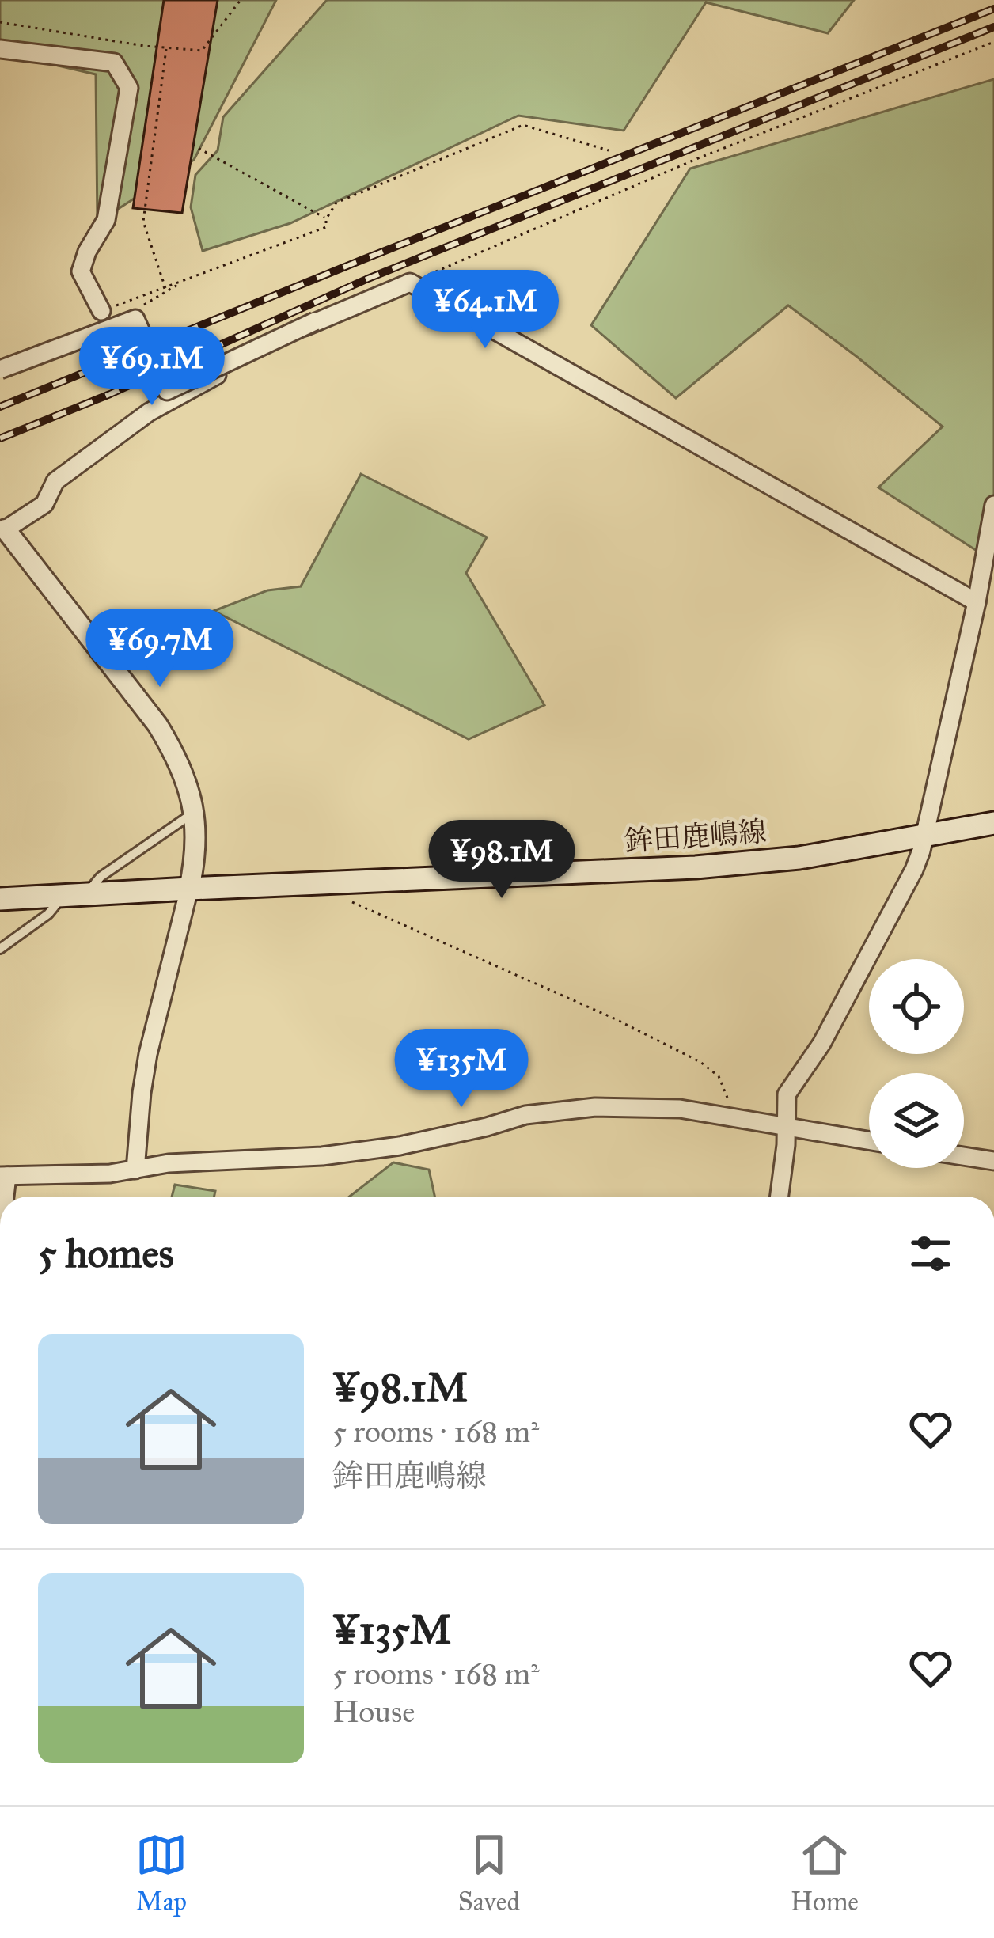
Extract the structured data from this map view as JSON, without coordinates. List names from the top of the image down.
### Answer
{
  "streets": {
    "main road": ["鉾田鹿嶋線"]
  },
  "page": {
    "price": [
      "¥64.1M",
      "¥69.1M",
      "¥69.7M",
      "¥98.1M",
      "¥135M"
    ],
    "heading": "5 homes",
    "list": [
      {
        "name": "¥98.1M",
        "note": "5 rooms · 168 m² · 鉾田鹿嶋線"
      },
      {
        "name": "¥135M",
        "note": "5 rooms · 168 m² · House"
      }
    ],
    "tabs": ["Map", "Saved", "Home"]
  }
}
